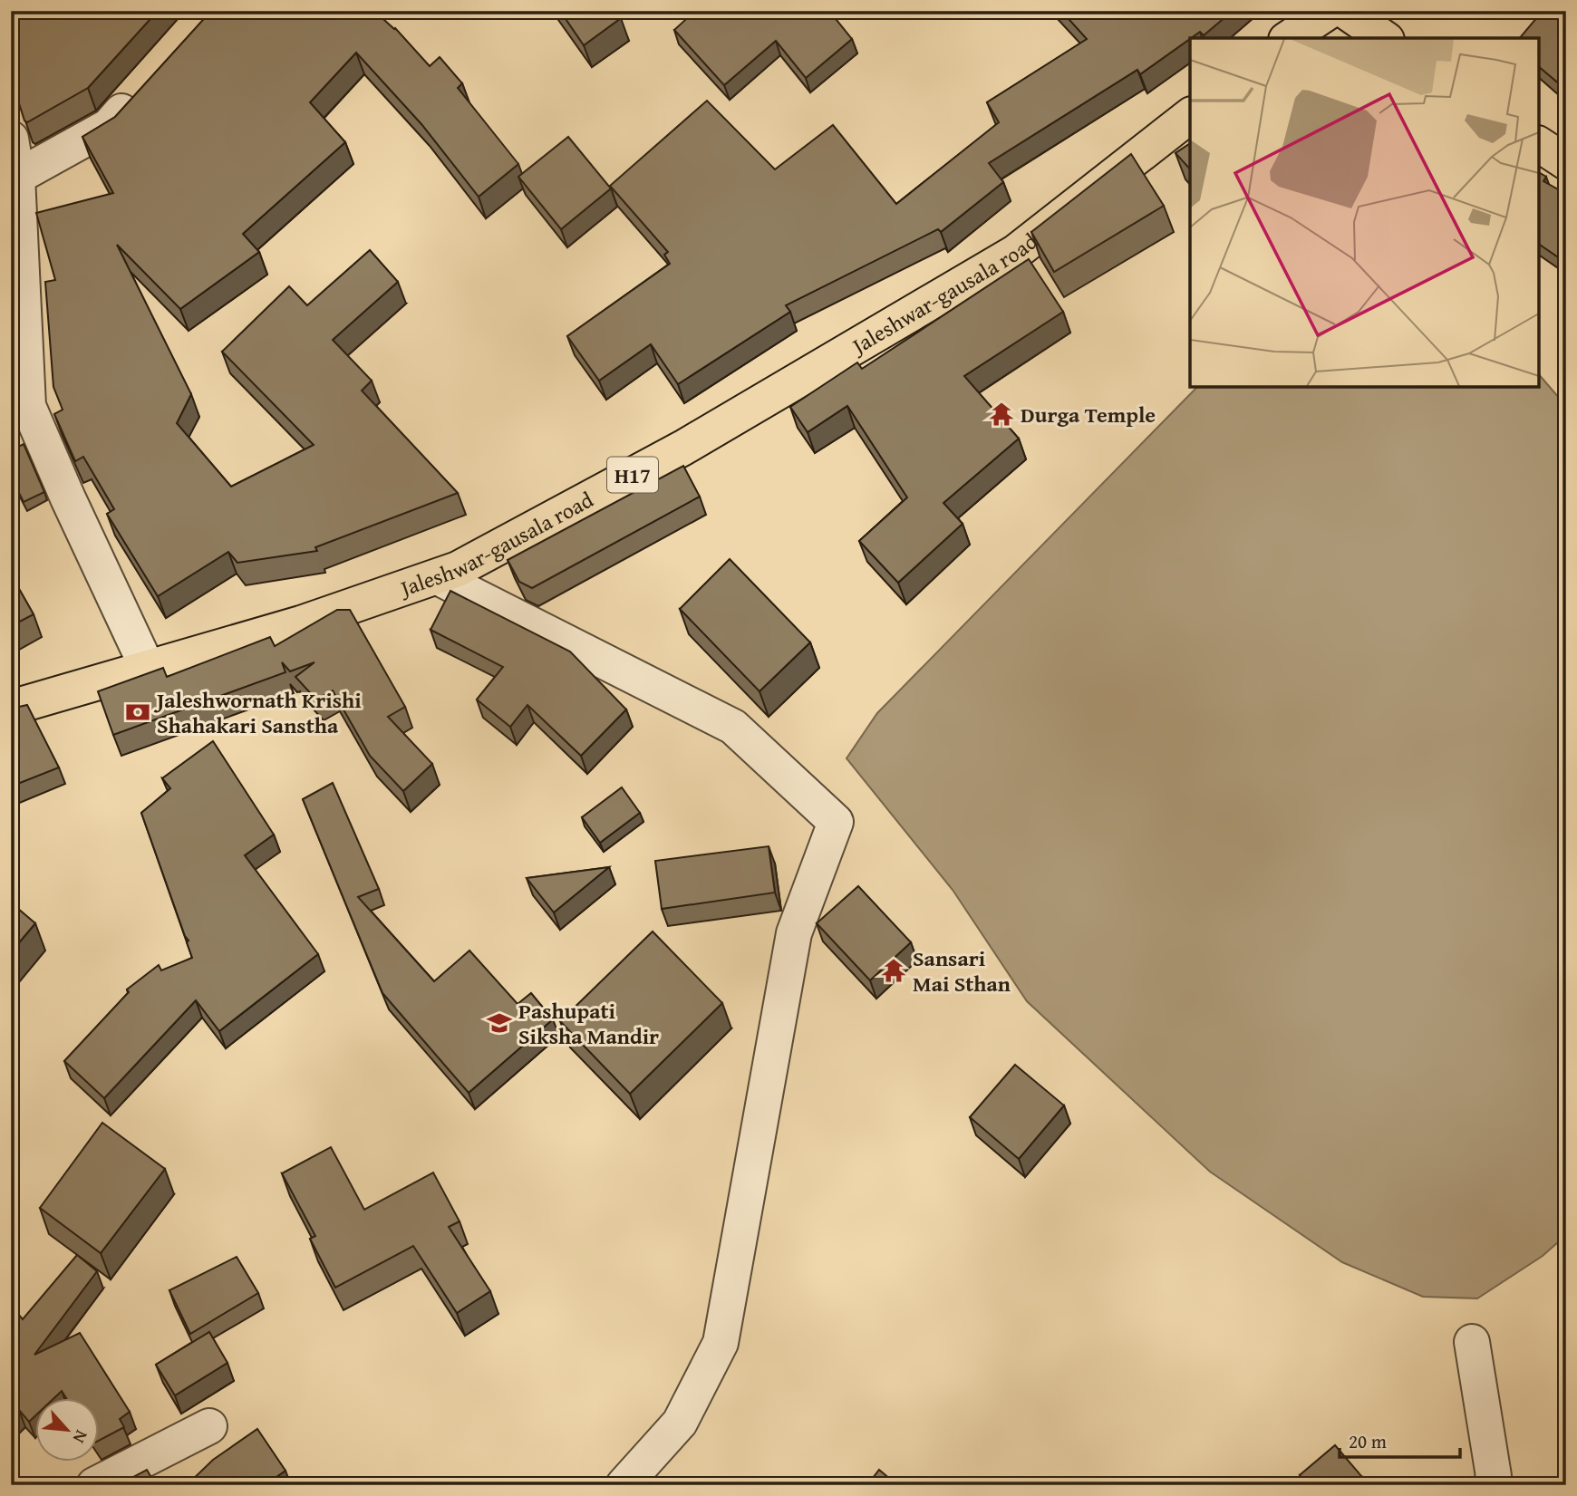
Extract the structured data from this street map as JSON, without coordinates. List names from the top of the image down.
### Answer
{
  "streets": {
    "main road": ["Jaleshwar-gausala road", "H17"]
  },
  "places": {
    "temple": ["Durga Temple", "Sansari Mai Sthan"],
    "bank": ["Jaleshwornath Krishi Shahakari Sanstha"],
    "school or university": ["Pashupati Siksha Mandir"]
  },
  "scale_bar": "20 m",
  "north": "bottom right"
}
